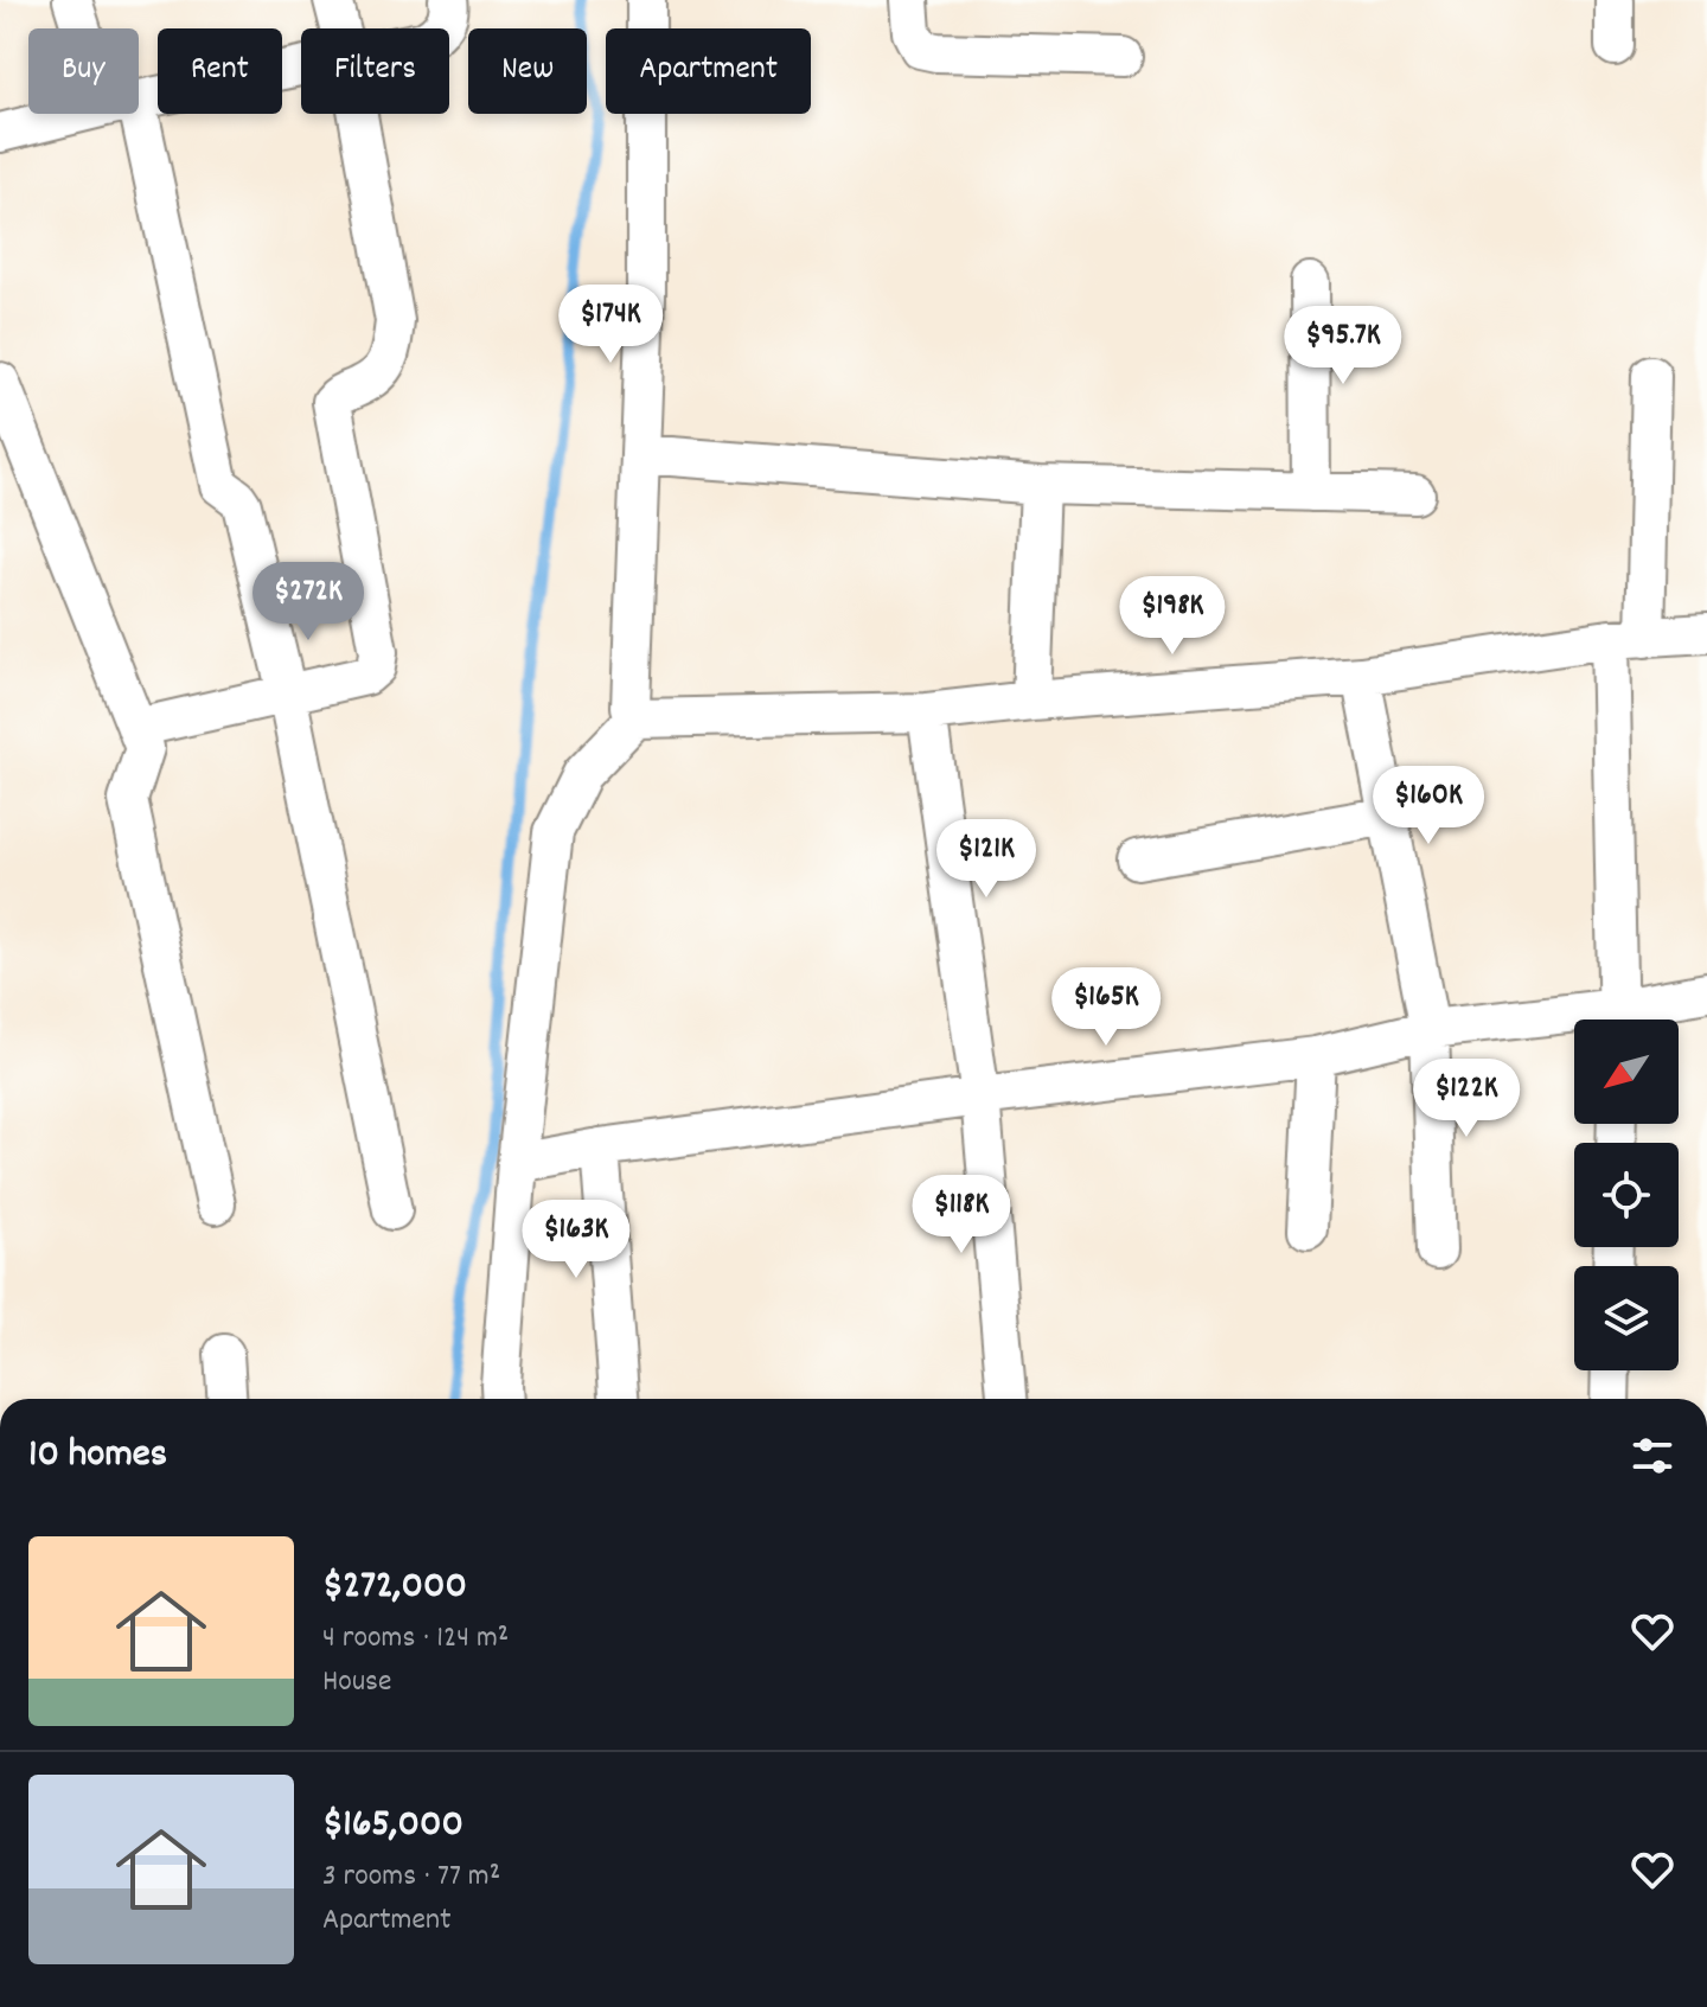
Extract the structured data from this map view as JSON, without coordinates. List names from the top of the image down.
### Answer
{
  "north": "bottom left",
  "page": {
    "chip": [
      "Buy",
      "Rent",
      "Filters",
      "New",
      "Apartment"
    ],
    "price": [
      "$174K",
      "$95.7K",
      "$272K",
      "$198K",
      "$160K",
      "$121K",
      "$165K",
      "$122K",
      "$118K",
      "$163K"
    ],
    "heading": "10 homes",
    "list": [
      {
        "name": "$272,000",
        "note": "4 rooms · 124 m² · House"
      },
      {
        "name": "$165,000",
        "note": "3 rooms · 77 m² · Apartment"
      }
    ]
  }
}
